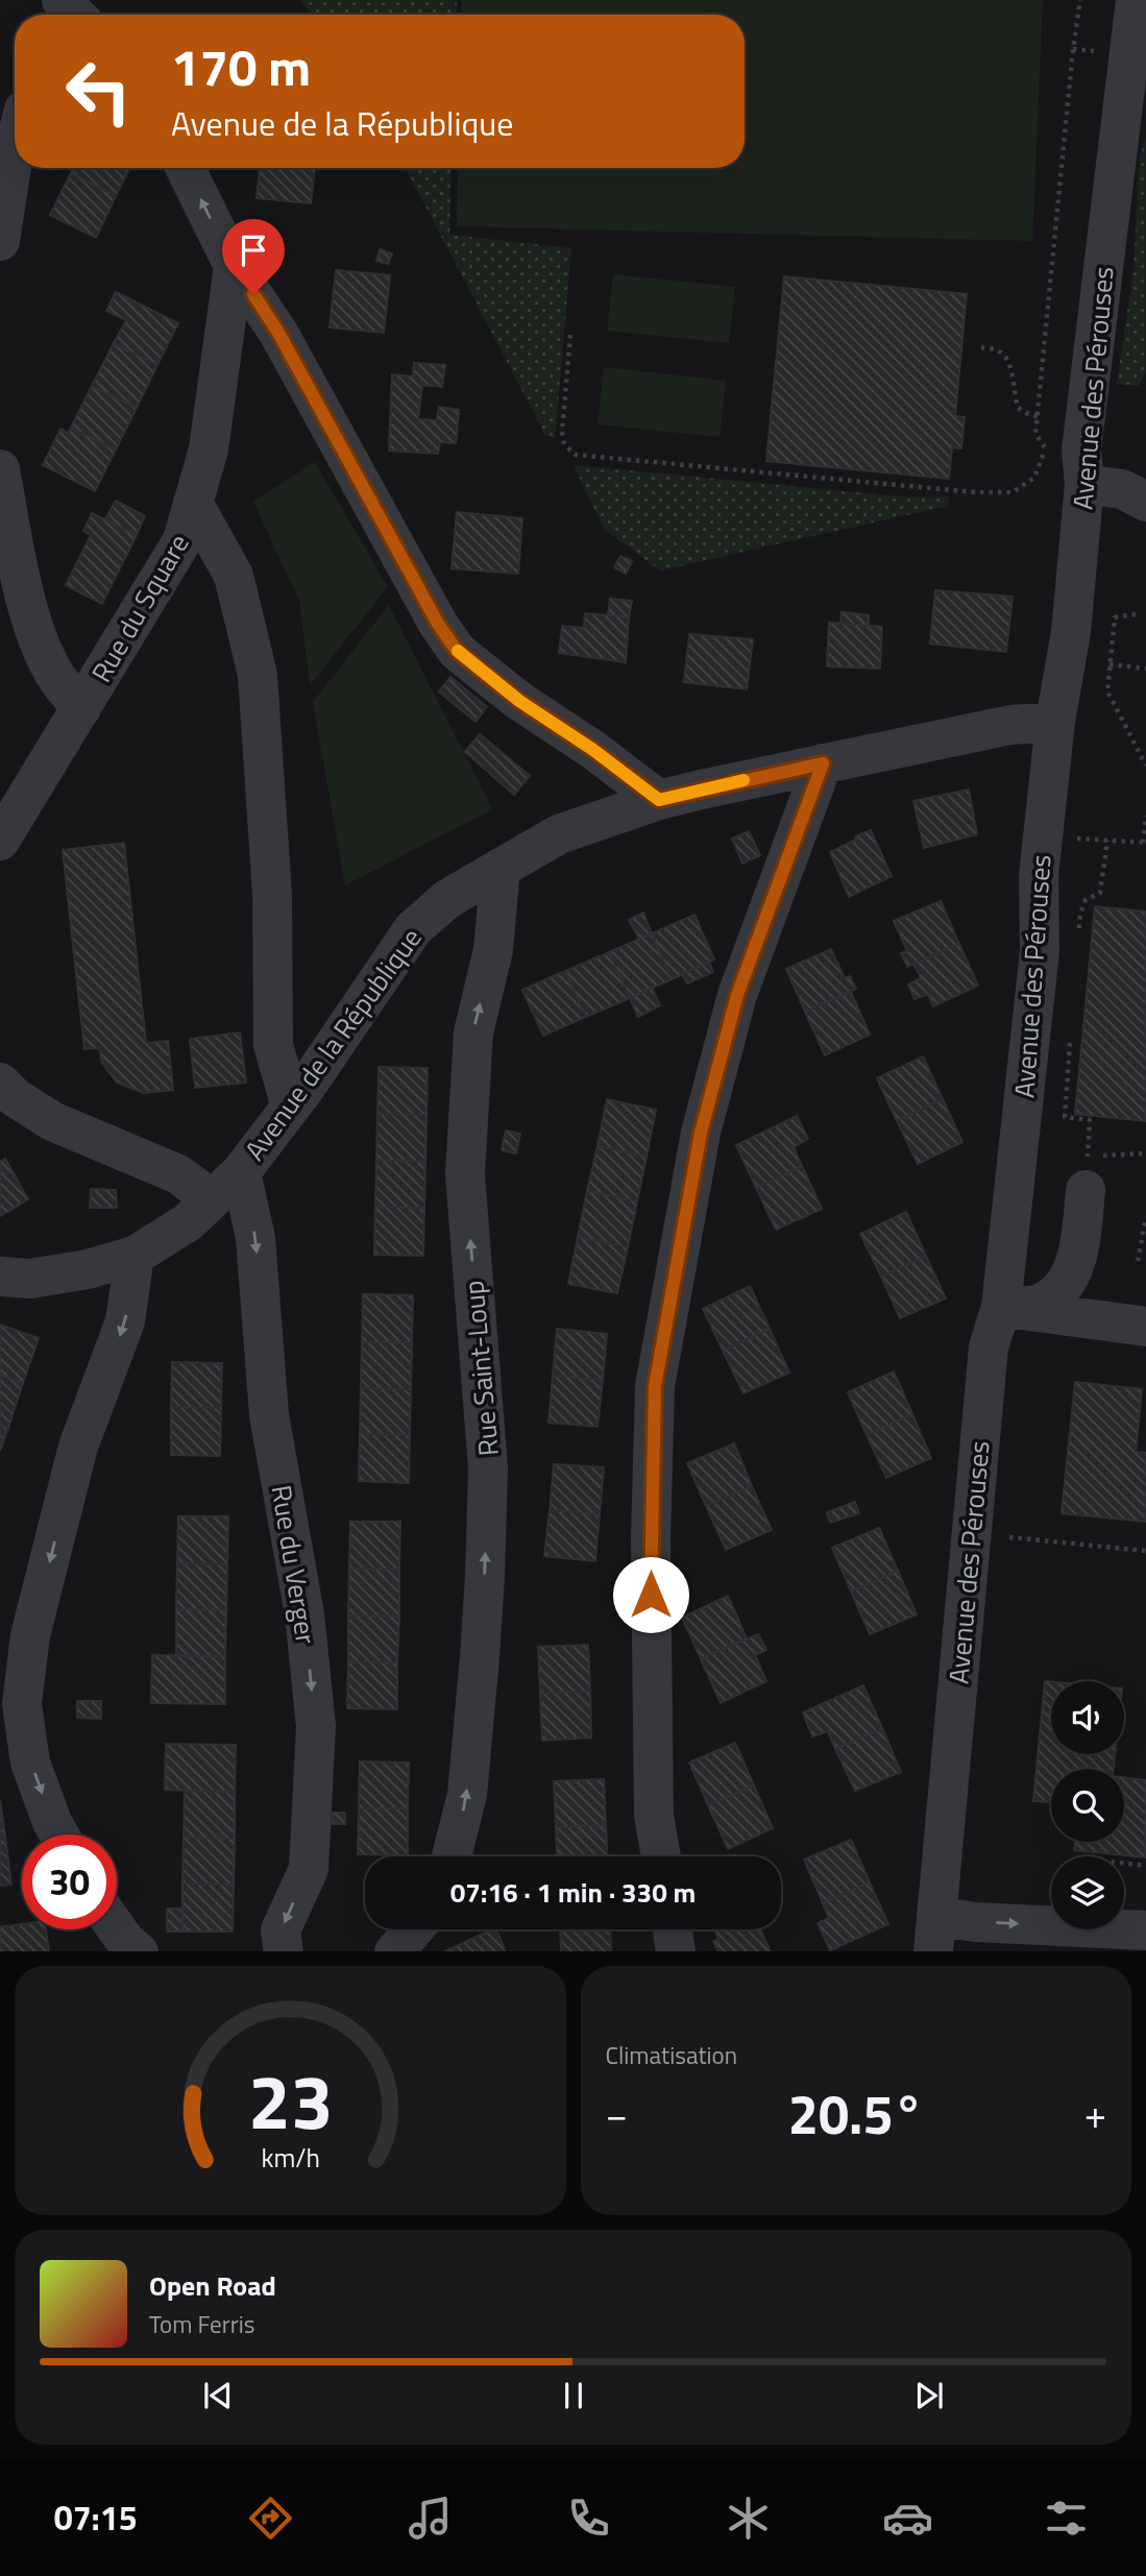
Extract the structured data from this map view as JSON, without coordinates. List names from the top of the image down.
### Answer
{
  "streets": {
    "street": [
      "Avenue des Pérouses",
      "Rue du Square",
      "Avenue de la République",
      "Rue Saint-Loup",
      "Rue du Verger"
    ]
  },
  "crossings": [
    ["Avenue des Pérouses", "Avenue de la République"],
    ["Avenue de la République", "Rue Saint-Loup"],
    ["Avenue de la République", "Rue du Verger"]
  ],
  "page": {
    "turn": ["170 m", "Avenue de la République"],
    "limit": "30",
    "trip": "07:16 · 1 min · 330 m",
    "tile": "Climatisation",
    "heat": ["−", "20.5°", "+"],
    "song": ["Open Road", "Tom Ferris"],
    "tabs": "07:15",
    "gauge": ["23", "km/h"]
  }
}
